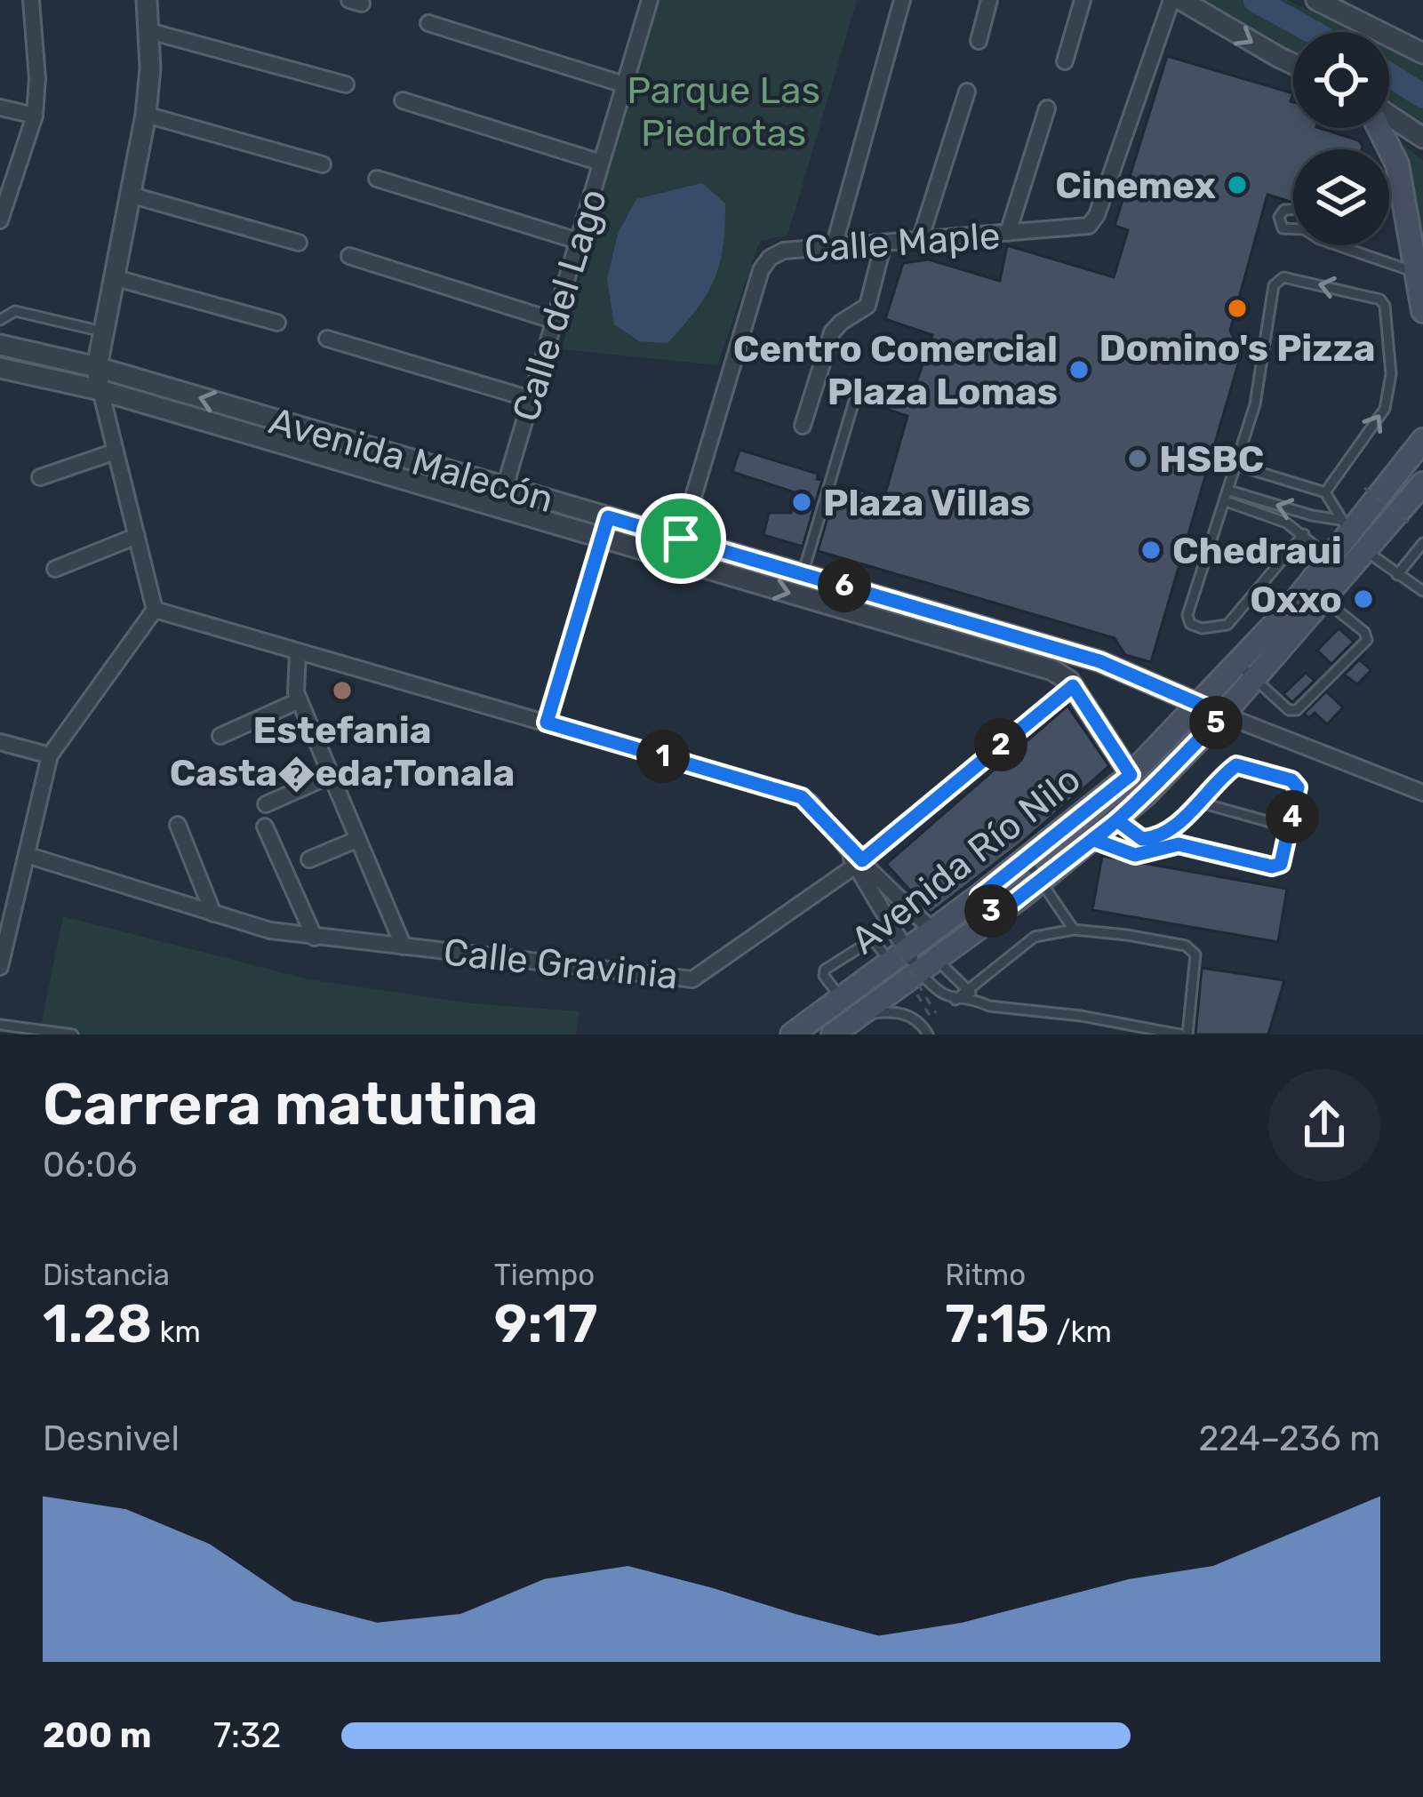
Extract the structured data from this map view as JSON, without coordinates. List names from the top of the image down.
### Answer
{
  "streets": {
    "main road": ["Avenida Río Nilo"],
    "street": [
      "Calle Maple",
      "Calle del Lago",
      "Avenida Malecón",
      "Calle Gravinia"
    ]
  },
  "crossings": [
    ["Calle Maple", "Avenida Malecón"],
    ["Calle del Lago", "Avenida Malecón"],
    ["Avenida Malecón", "Avenida Río Nilo"],
    ["Avenida Malecón", "Calle Gravinia"]
  ],
  "parks": ["Parque Las Piedrotas"],
  "places": [
    "Cinemex",
    "Domino's Pizza",
    "Centro Comercial Plaza Lomas",
    "HSBC",
    "Plaza Villas",
    "Chedraui",
    "Oxxo",
    "Estefania Casta�eda;Tonala"
  ],
  "page": {
    "pins": [
      "6",
      "5",
      "2",
      "1",
      "4",
      "3"
    ],
    "heading": ["Carrera matutina", "06:06"],
    "stats": [
      ["Distancia", "1.28 km"],
      ["Tiempo", "9:17"],
      ["Ritmo", "7:15 /km"]
    ],
    "chart": ["Desnivel", "224–236 m"],
    "list": [
      {
        "name": "200 m",
        "note": "7:32"
      }
    ]
  }
}
